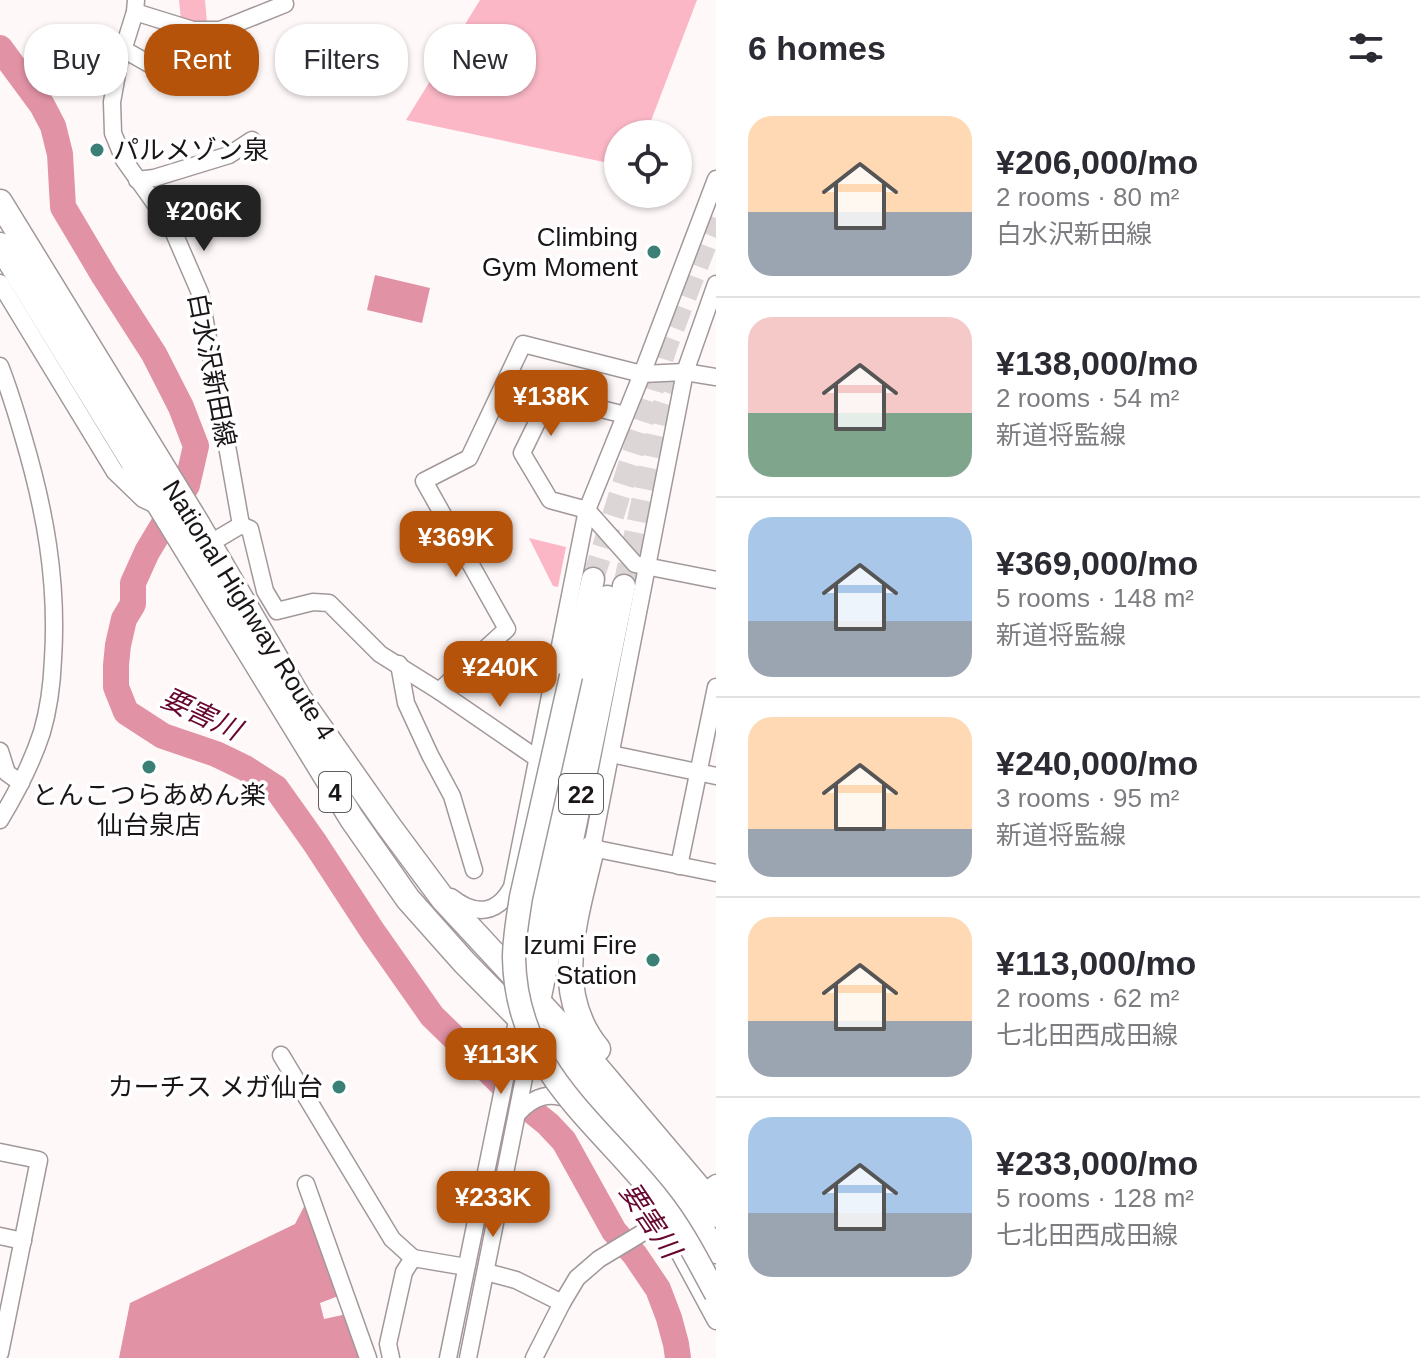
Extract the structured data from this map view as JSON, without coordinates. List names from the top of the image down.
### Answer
{
  "streets": {
    "highway": ["National Highway Route 4", "4"],
    "main road": ["22"],
    "street": ["白水沢新田線"]
  },
  "crossings": [
    ["National Highway Route 4", "22"]
  ],
  "water": ["要害川"],
  "places": [
    "パルメゾン泉",
    "Climbing Gym Moment",
    "とんこつらあめん楽 仙台泉店",
    "Izumi Fire Station",
    "カーチス メガ仙台"
  ],
  "page": {
    "heading": "6 homes",
    "chip": [
      "Buy",
      "Rent",
      "Filters",
      "New"
    ],
    "list": [
      {
        "name": "¥206,000/mo",
        "note": "2 rooms · 80 m² · 白水沢新田線"
      },
      {
        "name": "¥138,000/mo",
        "note": "2 rooms · 54 m² · 新道将監線"
      },
      {
        "name": "¥369,000/mo",
        "note": "5 rooms · 148 m² · 新道将監線"
      },
      {
        "name": "¥240,000/mo",
        "note": "3 rooms · 95 m² · 新道将監線"
      },
      {
        "name": "¥113,000/mo",
        "note": "2 rooms · 62 m² · 七北田西成田線"
      },
      {
        "name": "¥233,000/mo",
        "note": "5 rooms · 128 m² · 七北田西成田線"
      }
    ],
    "price": [
      "¥206K",
      "¥138K",
      "¥369K",
      "¥240K",
      "¥113K",
      "¥233K"
    ]
  }
}
